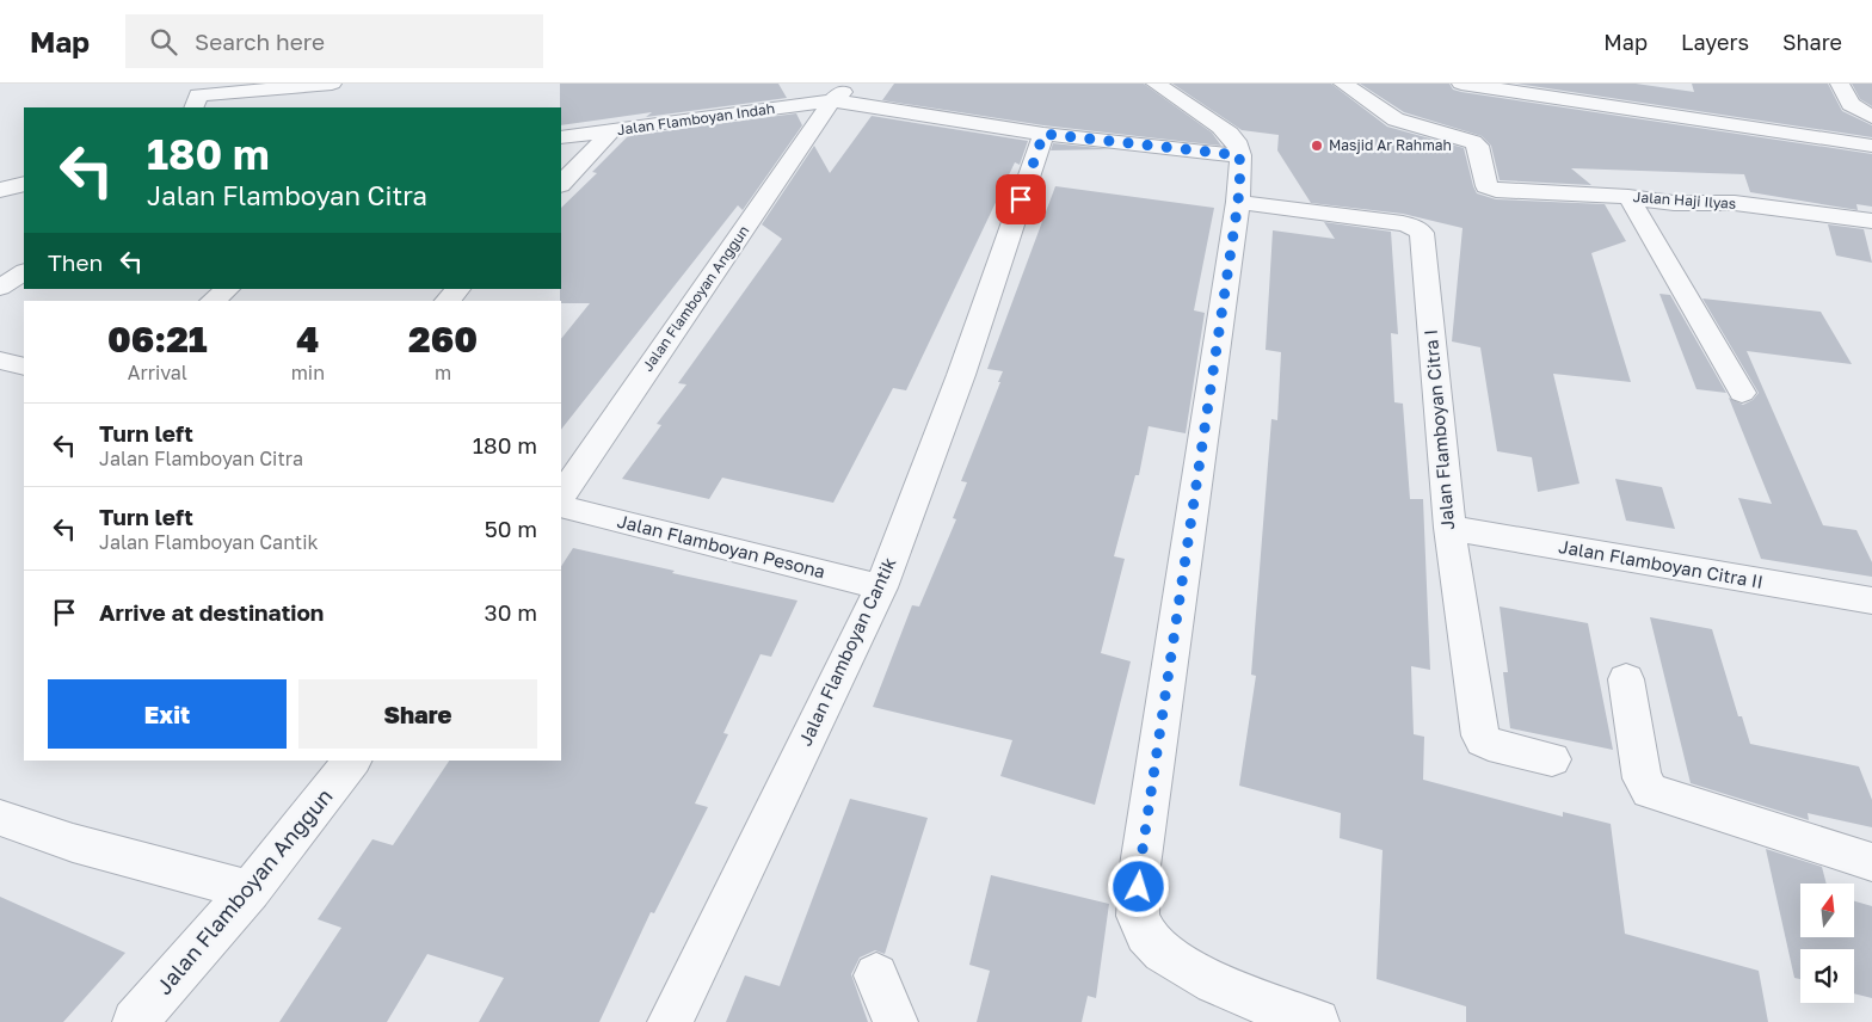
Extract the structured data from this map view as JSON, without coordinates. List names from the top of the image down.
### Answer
{
  "streets": {
    "street": [
      "Jalan Flamboyan Indah",
      "Jalan Haji Ilyas",
      "Jalan Flamboyan Anggun",
      "Jalan Flamboyan Citra I",
      "Jalan Flamboyan Pesona",
      "Jalan Flamboyan Citra II",
      "Jalan Flamboyan Cantik"
    ]
  },
  "crossings": [
    ["Jalan Flamboyan Indah", "Jalan Flamboyan Anggun"],
    ["Jalan Flamboyan Indah", "Jalan Flamboyan Cantik"],
    ["Jalan Flamboyan Citra I", "Jalan Flamboyan Citra II"],
    ["Jalan Flamboyan Pesona", "Jalan Flamboyan Cantik"]
  ],
  "places": ["Masjid Ar Rahmah"],
  "north": "top",
  "page": {
    "header": "Map",
    "search": "Search here",
    "nav": ["Map", "Layers", "Share"],
    "turn": ["180 m", "Jalan Flamboyan Citra"],
    "then": "Then",
    "eta": [
      "06:21",
      "Arrival",
      "4",
      "min",
      "260",
      "m"
    ],
    "list": [
      {
        "name": "Turn left",
        "note": "Jalan Flamboyan Citra",
        "value": "180 m"
      },
      {
        "name": "Turn left",
        "note": "Jalan Flamboyan Cantik",
        "value": "50 m"
      },
      {
        "name": "Arrive at destination",
        "value": "30 m"
      }
    ],
    "buttons": ["Exit", "Share"]
  }
}
